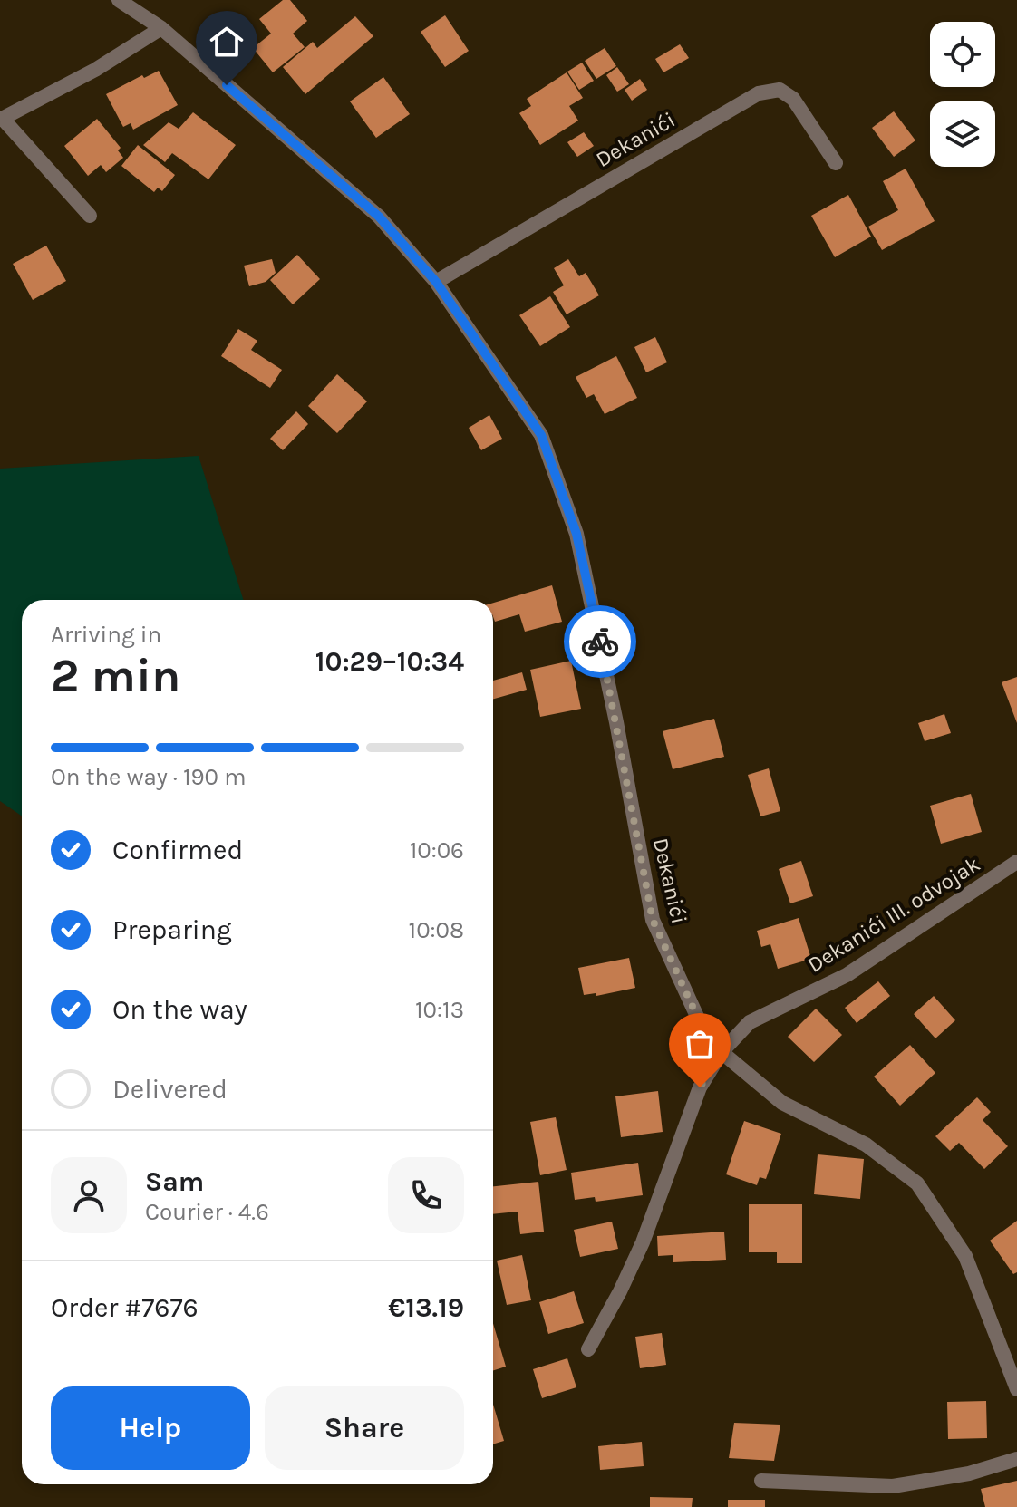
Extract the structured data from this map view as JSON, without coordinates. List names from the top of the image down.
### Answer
{
  "streets": {
    "street": ["Dekanići", "Dekanići III. odvojak"]
  },
  "crossings": [
    ["Dekanići", "Dekanići III. odvojak"]
  ],
  "page": {
    "heading": ["2 min", "Arriving in", "10:29–10:34"],
    "panel": [
      "Sam",
      "Courier · 4.6",
      "Order #7676",
      "€13.19"
    ],
    "bar": "On the way · 190 m",
    "list": [
      ["Confirmed", "10:06"],
      ["Preparing", "10:08"],
      ["On the way", "10:13"],
      "Delivered"
    ],
    "buttons": ["Help", "Share"]
  }
}
